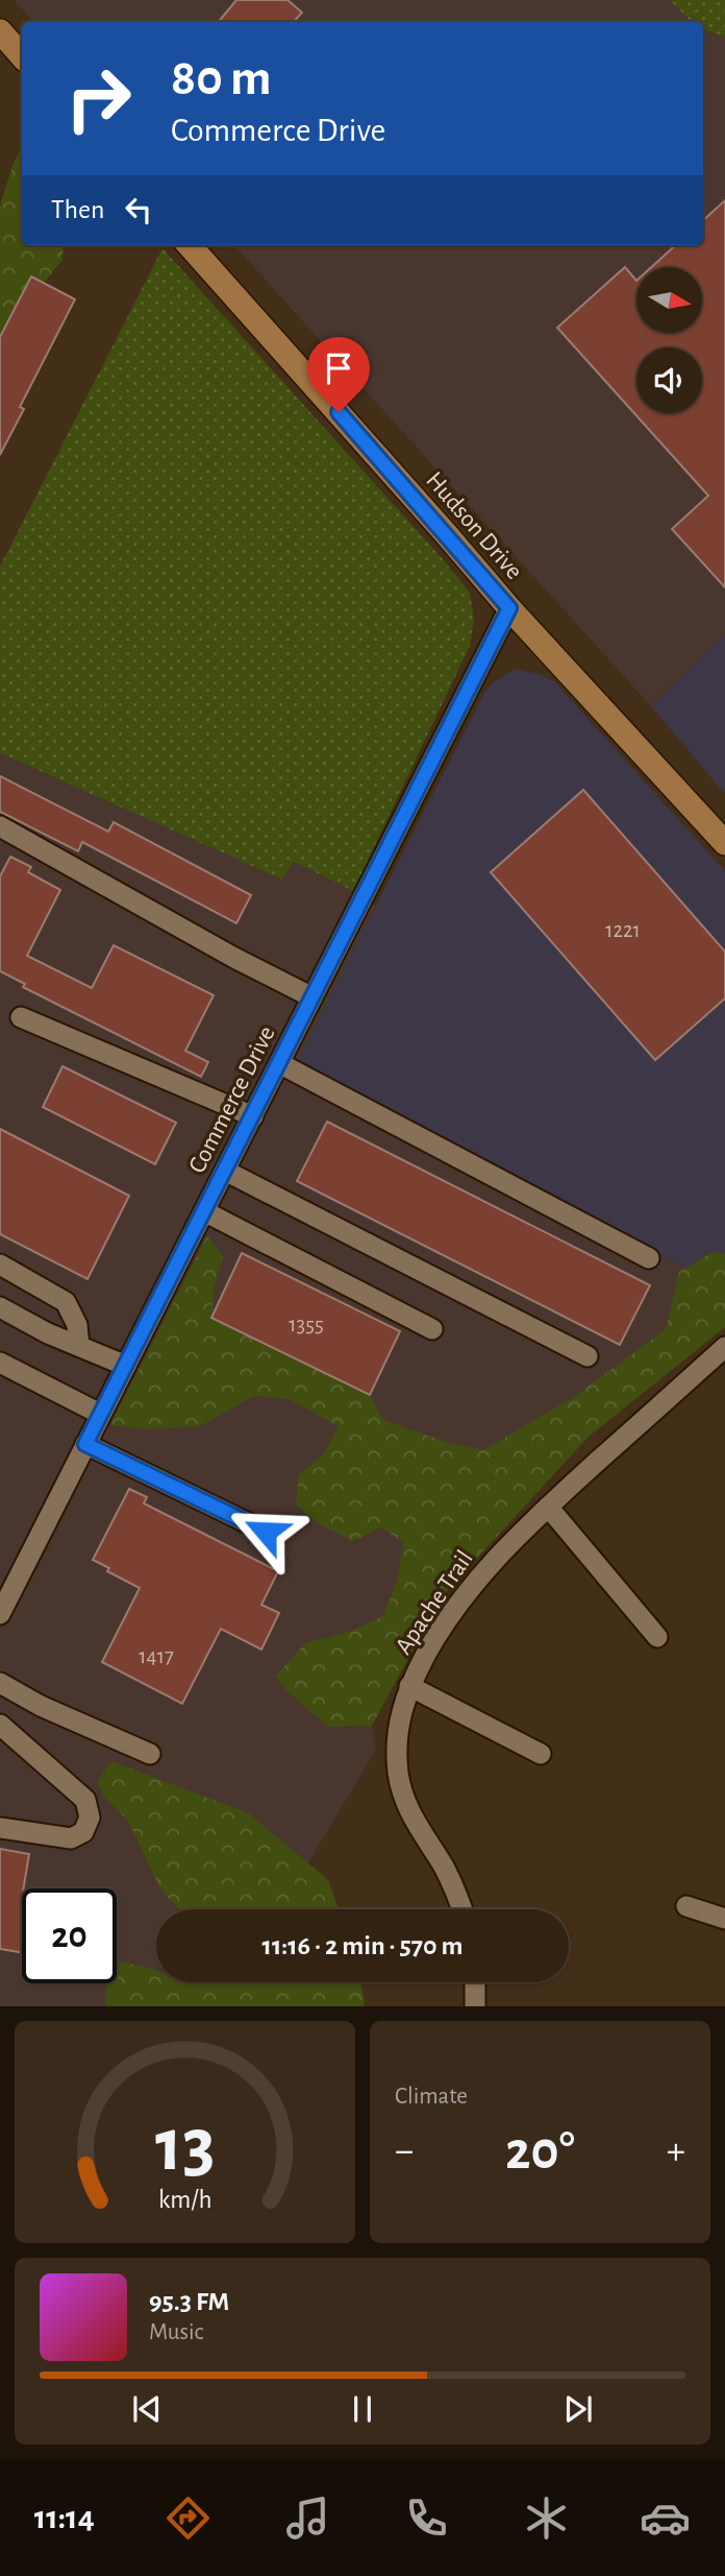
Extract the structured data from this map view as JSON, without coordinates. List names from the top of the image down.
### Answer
{
  "streets": {
    "main road": ["Hudson Drive"],
    "street": ["Commerce Drive", "Apache Trail"]
  },
  "crossings": [
    ["Hudson Drive", "Commerce Drive"]
  ],
  "house_numbers": ["1221", "1355", "1417"],
  "north": "right",
  "page": {
    "turn": ["80 m", "Commerce Drive"],
    "then": "Then",
    "limit": "20",
    "trip": "11:16 · 2 min · 570 m",
    "tile": "Climate",
    "heat": ["−", "20°", "+"],
    "song": ["95.3 FM", "Music"],
    "tabs": "11:14",
    "gauge": ["13", "km/h"]
  }
}
